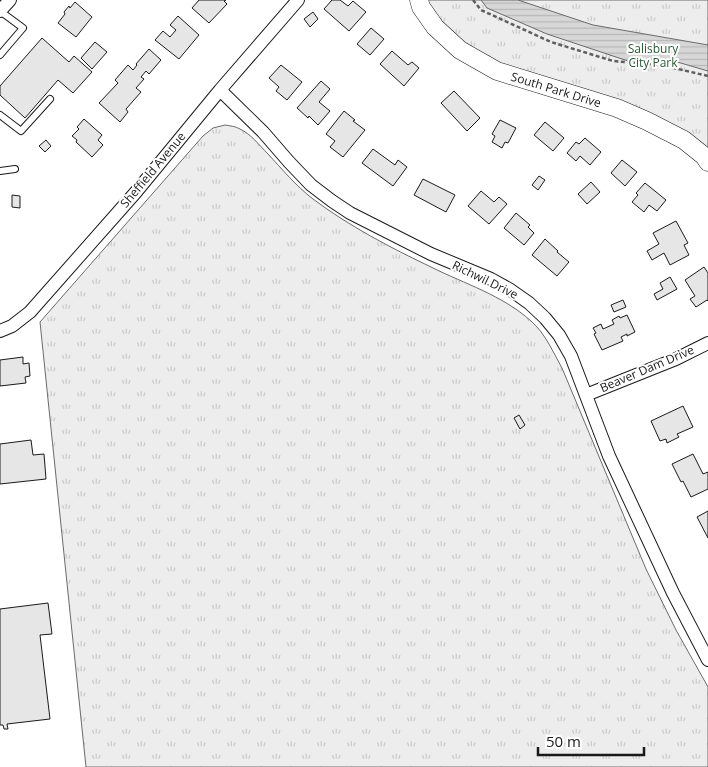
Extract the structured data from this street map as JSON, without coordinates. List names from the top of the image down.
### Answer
{
  "streets": {
    "street": [
      "South Park Drive",
      "Sheffield Avenue",
      "Richwil Drive",
      "Beaver Dam Drive"
    ]
  },
  "crossings": [
    ["Sheffield Avenue", "Richwil Drive"],
    ["Richwil Drive", "Beaver Dam Drive"]
  ],
  "parks": ["Salisbury City Park"],
  "scale_bar": "50 m"
}
